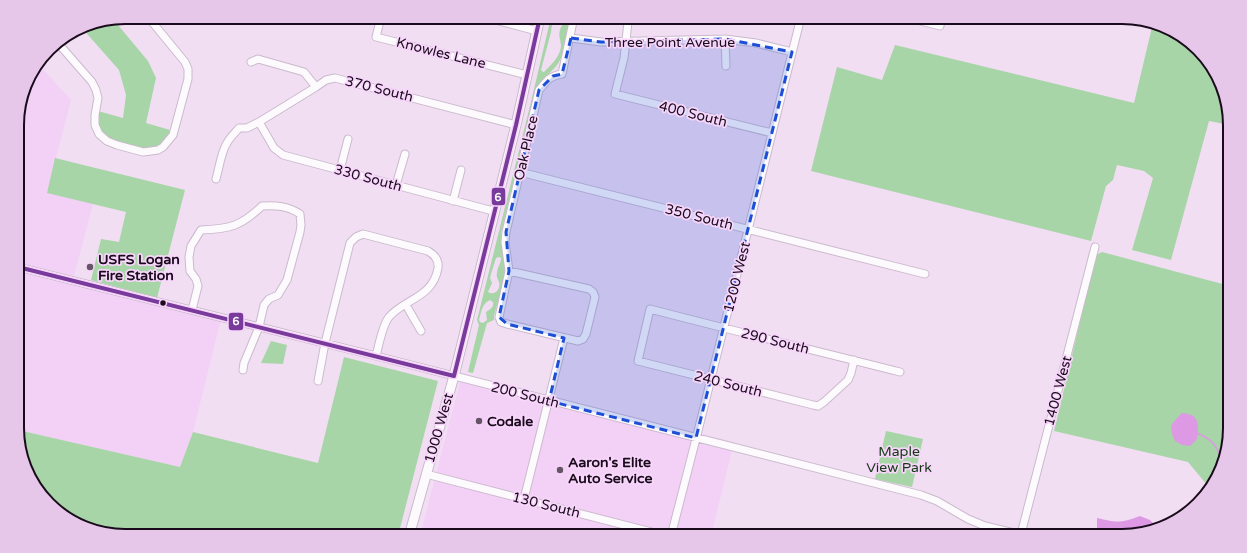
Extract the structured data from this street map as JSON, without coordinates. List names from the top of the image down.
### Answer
{
  "streets": {
    "main road": ["1000 West"],
    "street": [
      "Three Point Avenue",
      "Knowles Lane",
      "370 South",
      "400 South",
      "Oak Place",
      "330 South",
      "350 South",
      "1200 West",
      "290 South",
      "240 South",
      "1400 West",
      "200 South",
      "130 South"
    ]
  },
  "crossings": [
    ["Three Point Avenue", "400 South"],
    ["Three Point Avenue", "Oak Place"],
    ["Three Point Avenue", "1200 West"],
    ["Knowles Lane", "1000 West"],
    ["370 South", "330 South"],
    ["370 South", "1000 West"],
    ["400 South", "1200 West"],
    ["Oak Place", "350 South"],
    ["330 South", "1000 West"],
    ["350 South", "1200 West"],
    ["1200 West", "290 South"],
    ["1200 West", "240 South"],
    ["1200 West", "200 South"],
    ["290 South", "240 South"],
    ["200 South", "1000 West"],
    ["1000 West", "130 South"]
  ],
  "parks": ["Maple View Park"],
  "places": ["USFS Logan Fire Station", "Codale", "Aaron's Elite Auto Service"],
  "lines": ["transit line 6"]
}
